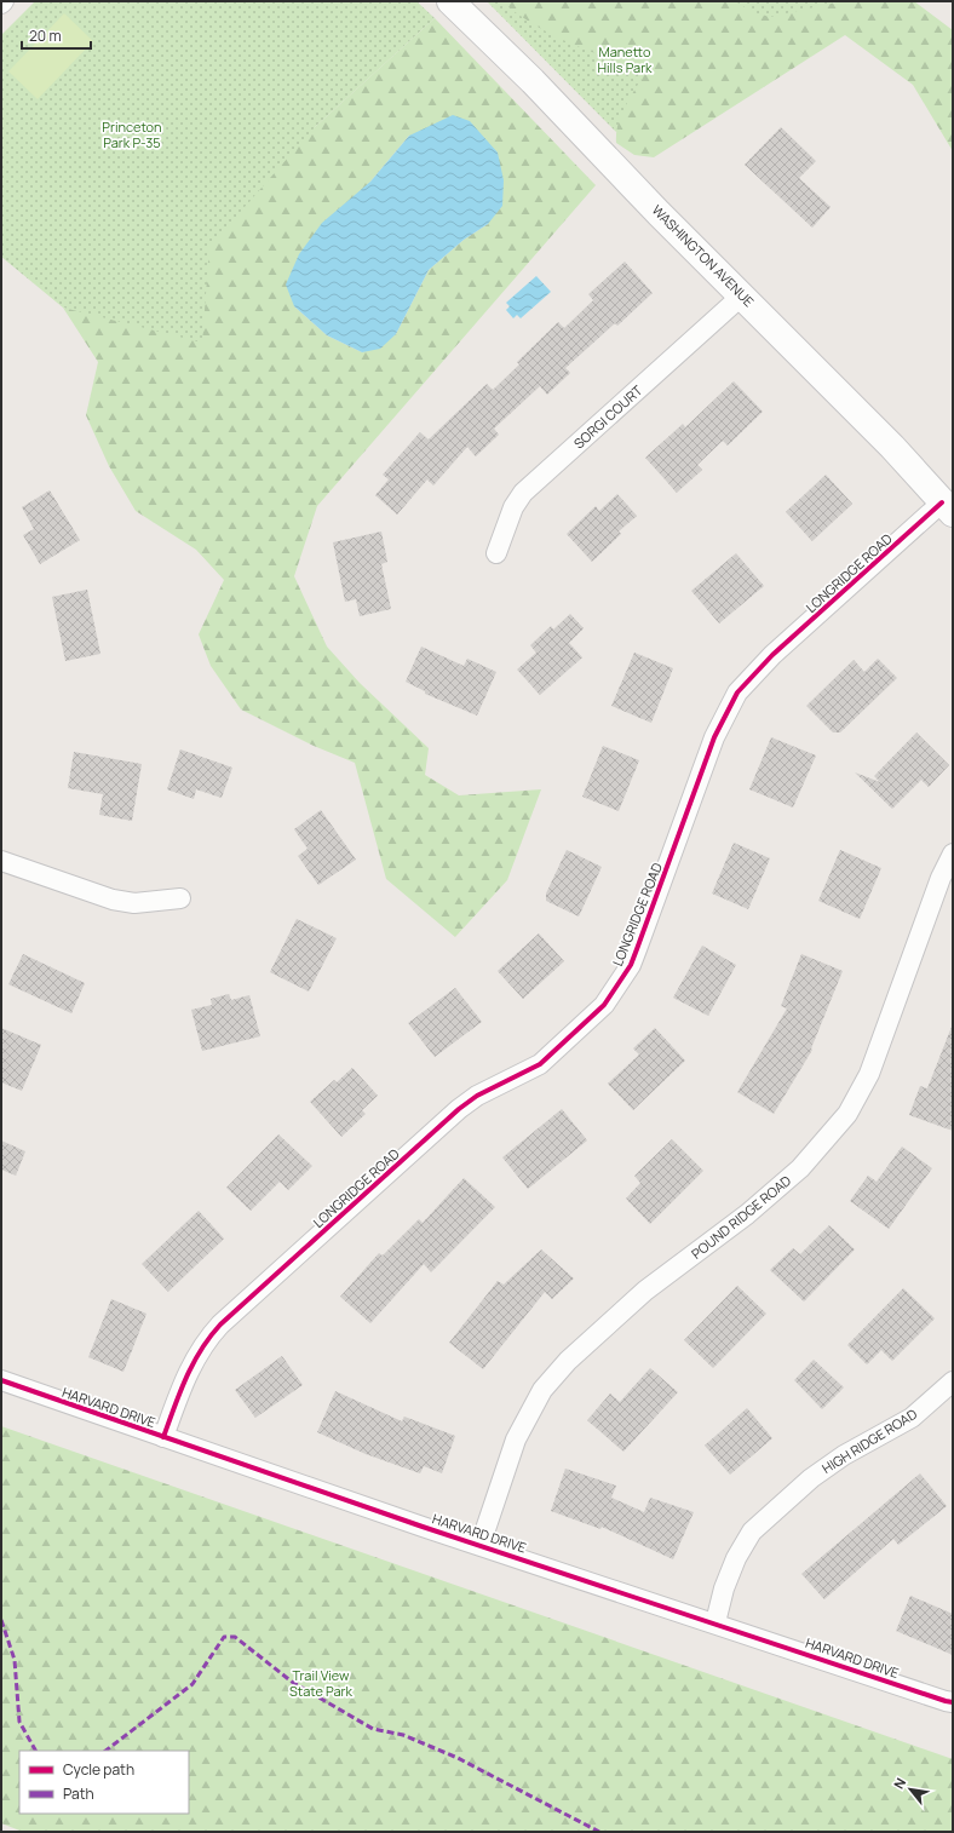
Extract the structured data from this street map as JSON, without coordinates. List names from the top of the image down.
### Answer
{
  "streets": {
    "main road": ["WASHINGTON AVENUE"],
    "street": [
      "SORGI COURT",
      "LONGRIDGE ROAD",
      "POUND RIDGE ROAD",
      "HARVARD DRIVE",
      "HIGH RIDGE ROAD"
    ]
  },
  "crossings": [
    ["WASHINGTON AVENUE", "SORGI COURT"],
    ["WASHINGTON AVENUE", "LONGRIDGE ROAD"],
    ["LONGRIDGE ROAD", "HARVARD DRIVE"],
    ["POUND RIDGE ROAD", "HARVARD DRIVE"],
    ["HARVARD DRIVE", "HIGH RIDGE ROAD"]
  ],
  "parks": ["Manetto Hills Park", "Princeton Park P-35", "Trail View State Park"],
  "legend": ["Cycle path", "Path"],
  "scale_bar": "20 m",
  "north": "top left"
}
